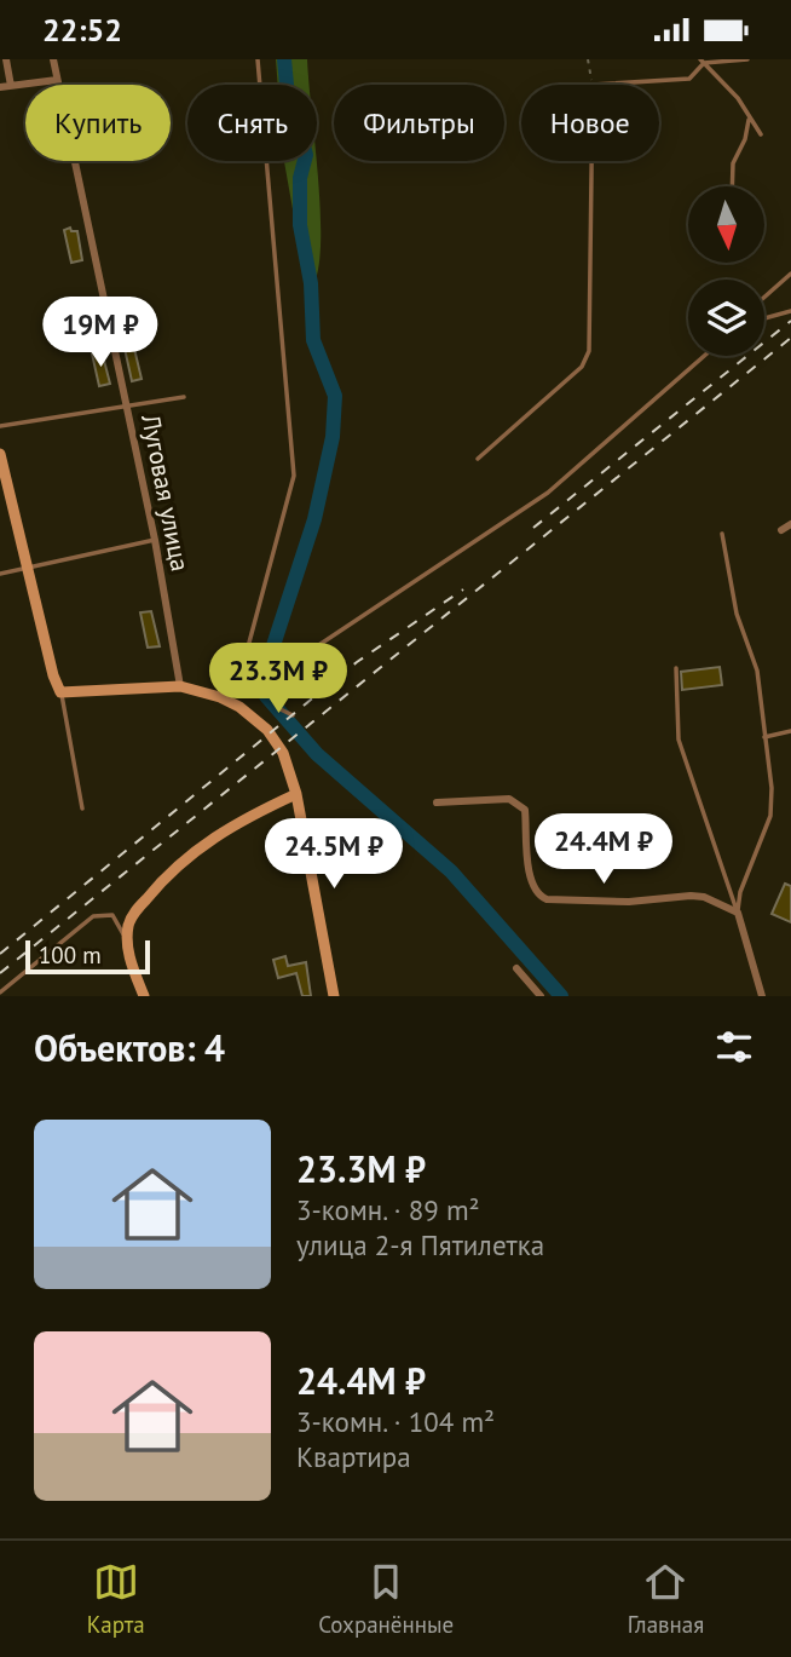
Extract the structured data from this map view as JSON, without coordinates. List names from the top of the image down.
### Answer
{
  "streets": {
    "street": ["Луговая улица"]
  },
  "scale_bar": "100 m",
  "north": "bottom",
  "page": {
    "status": "22:52",
    "chip": [
      "Купить",
      "Снять",
      "Фильтры",
      "Новое"
    ],
    "price": [
      "19M ₽",
      "23.3M ₽",
      "24.4M ₽",
      "24.5M ₽"
    ],
    "scale": "100 m",
    "heading": "Объектов: 4",
    "list": [
      {
        "name": "23.3M ₽",
        "note": "3-комн. · 89 m² · улица 2-я Пятилетка"
      },
      {
        "name": "24.4M ₽",
        "note": "3-комн. · 104 m² · Квартира"
      }
    ],
    "tabs": ["Карта", "Сохранённые", "Главная"]
  }
}
